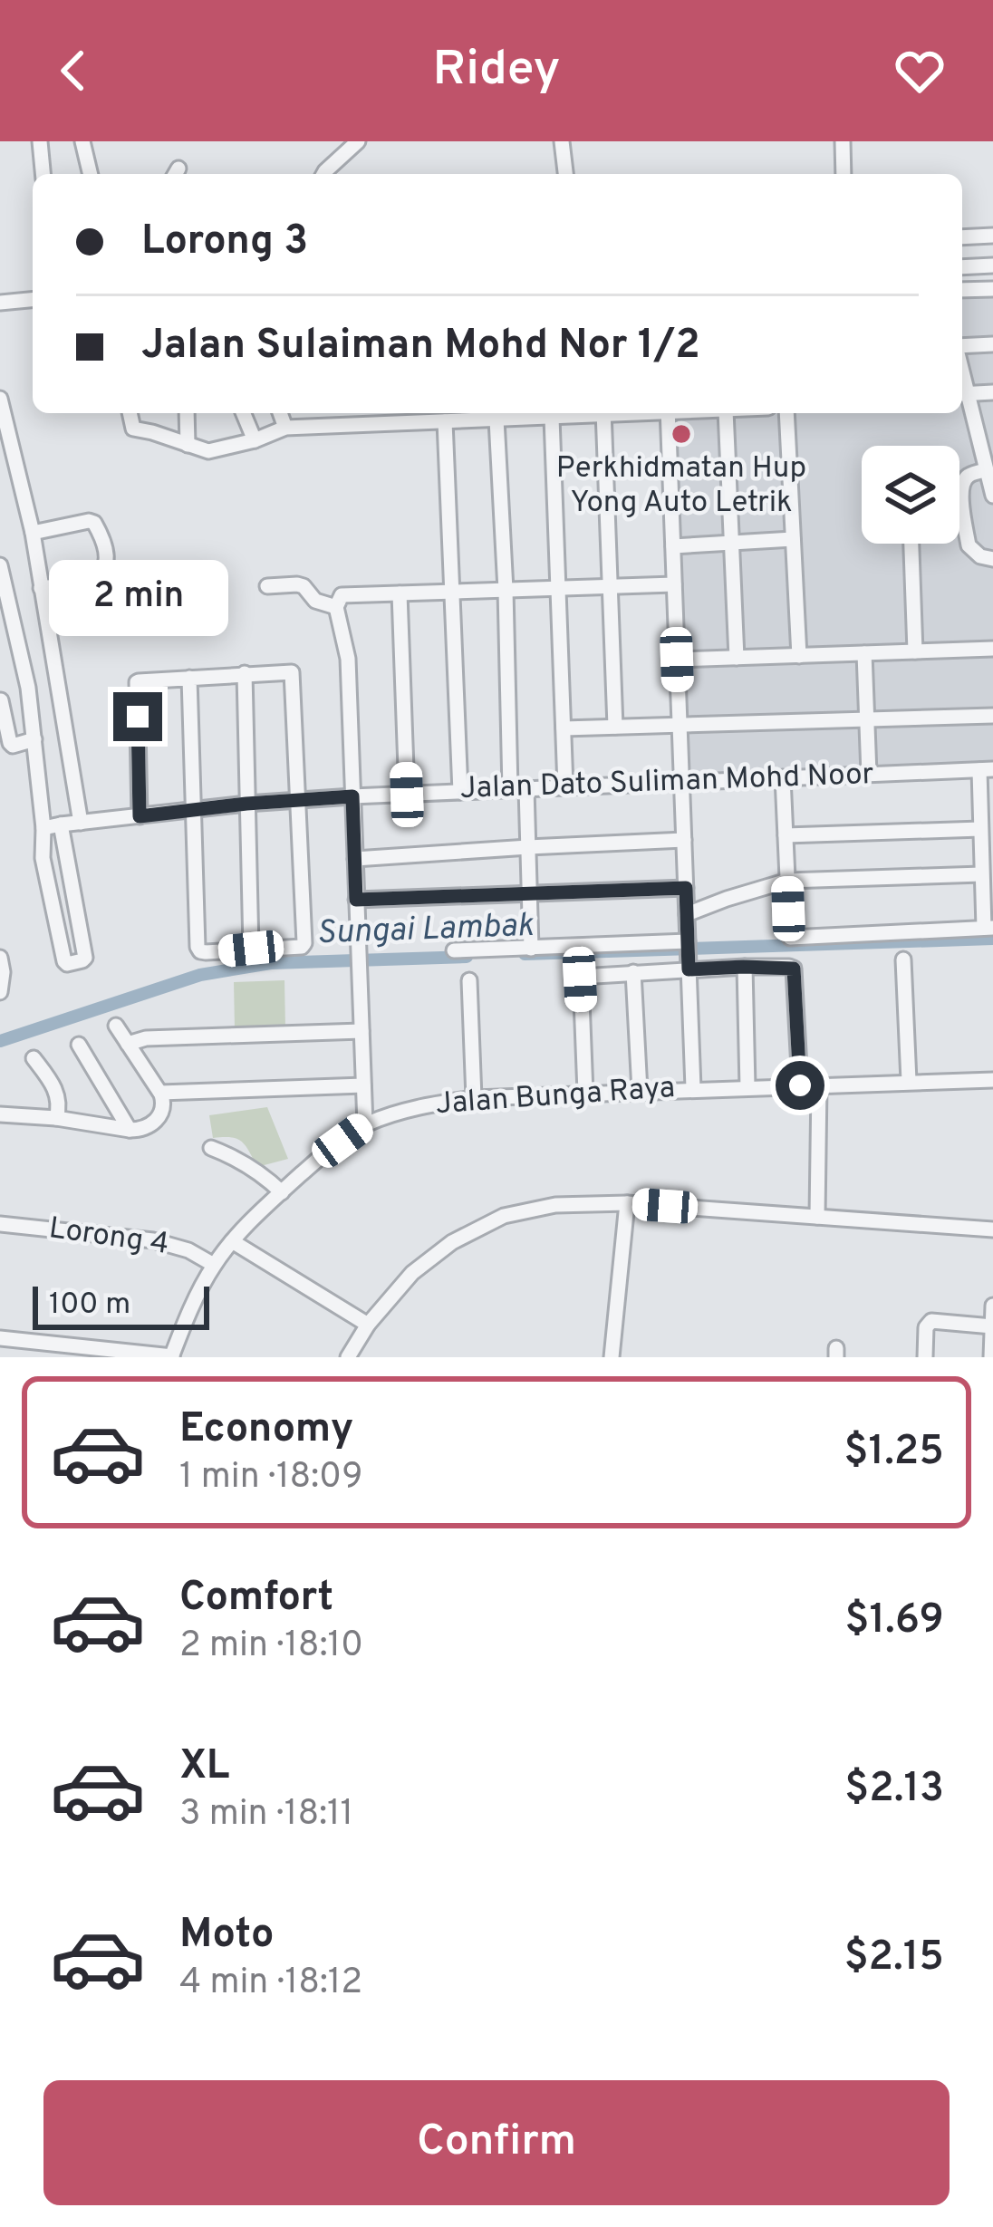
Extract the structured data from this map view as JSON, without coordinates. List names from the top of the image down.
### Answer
{
  "streets": {
    "street": ["Jalan Dato Suliman Mohd Noor", "Jalan Bunga Raya", "Lorong 4"]
  },
  "crossings": [
    ["Jalan Bunga Raya", "Lorong 4"]
  ],
  "water": ["Sungai Lambak"],
  "places": ["Perkhidmatan Hup Yong Auto Letrik"],
  "scale_bar": "100 m",
  "page": {
    "header": "Ridey",
    "banner": ["Lorong 3", "Jalan Sulaiman Mohd Nor 1/2"],
    "bubble": "2 min",
    "scale": "100 m",
    "list": [
      {
        "name": "Economy",
        "note": "1 min · 18:09",
        "value": "$1.25"
      },
      {
        "name": "Comfort",
        "note": "2 min · 18:10",
        "value": "$1.69"
      },
      {
        "name": "XL",
        "note": "3 min · 18:11",
        "value": "$2.13"
      },
      {
        "name": "Moto",
        "note": "4 min · 18:12",
        "value": "$2.15"
      }
    ],
    "buttons": "Confirm"
  }
}
